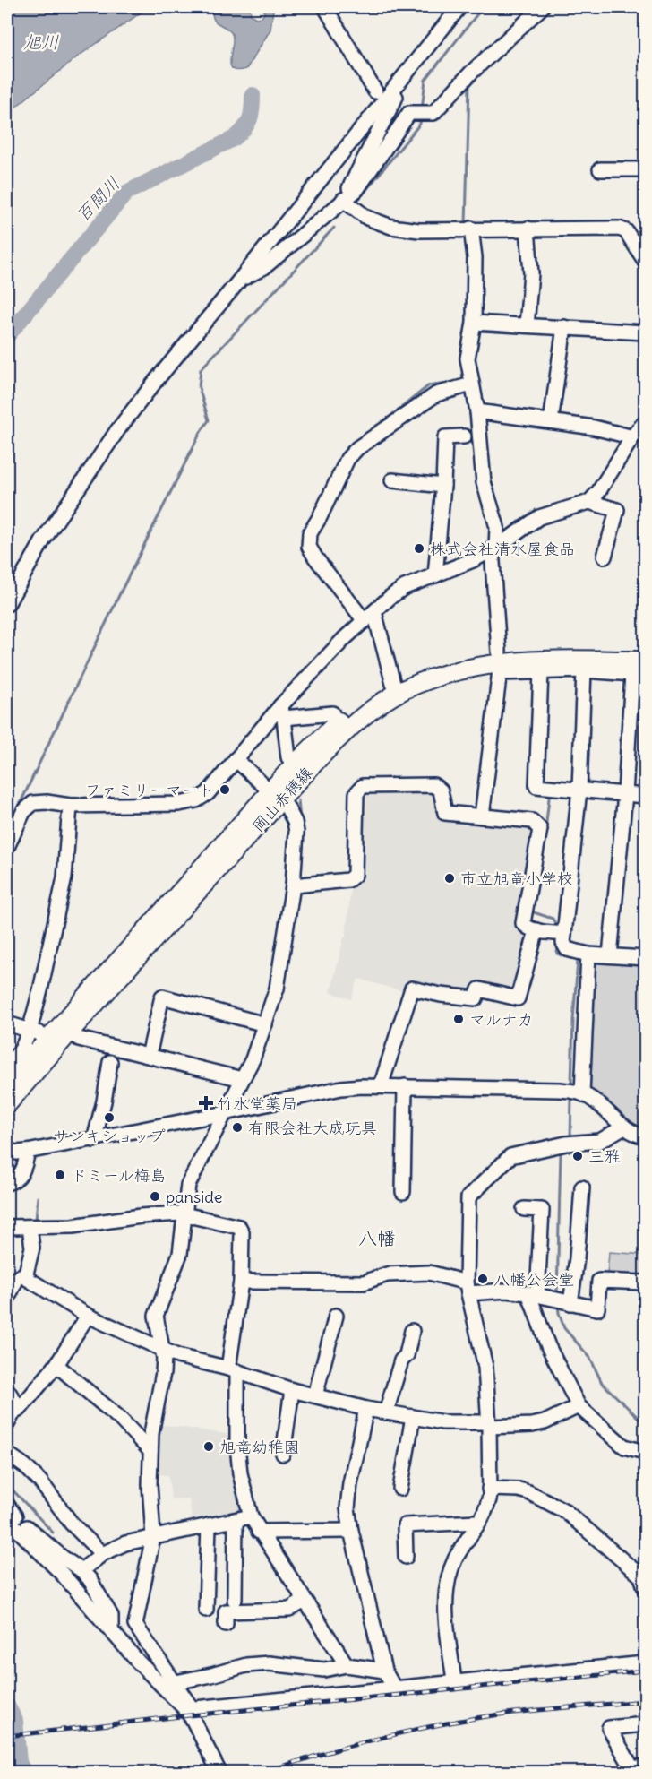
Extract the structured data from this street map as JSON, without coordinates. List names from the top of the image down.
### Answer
{
  "streets": {
    "main road": ["岡山赤穂線"]
  },
  "districts": ["八幡"],
  "water": ["旭川", "百間川"],
  "places": {
    "other": [
      "株式会社清水屋食品",
      "ファミリーマート",
      "市立旭竜小学校",
      "マルナカ",
      "サンキショップ",
      "有限会社大成玩具",
      "三雅",
      "ドミール梅島",
      "panside",
      "八幡公会堂",
      "旭竜幼稚園"
    ],
    "health": ["竹水堂薬局"]
  }
}
